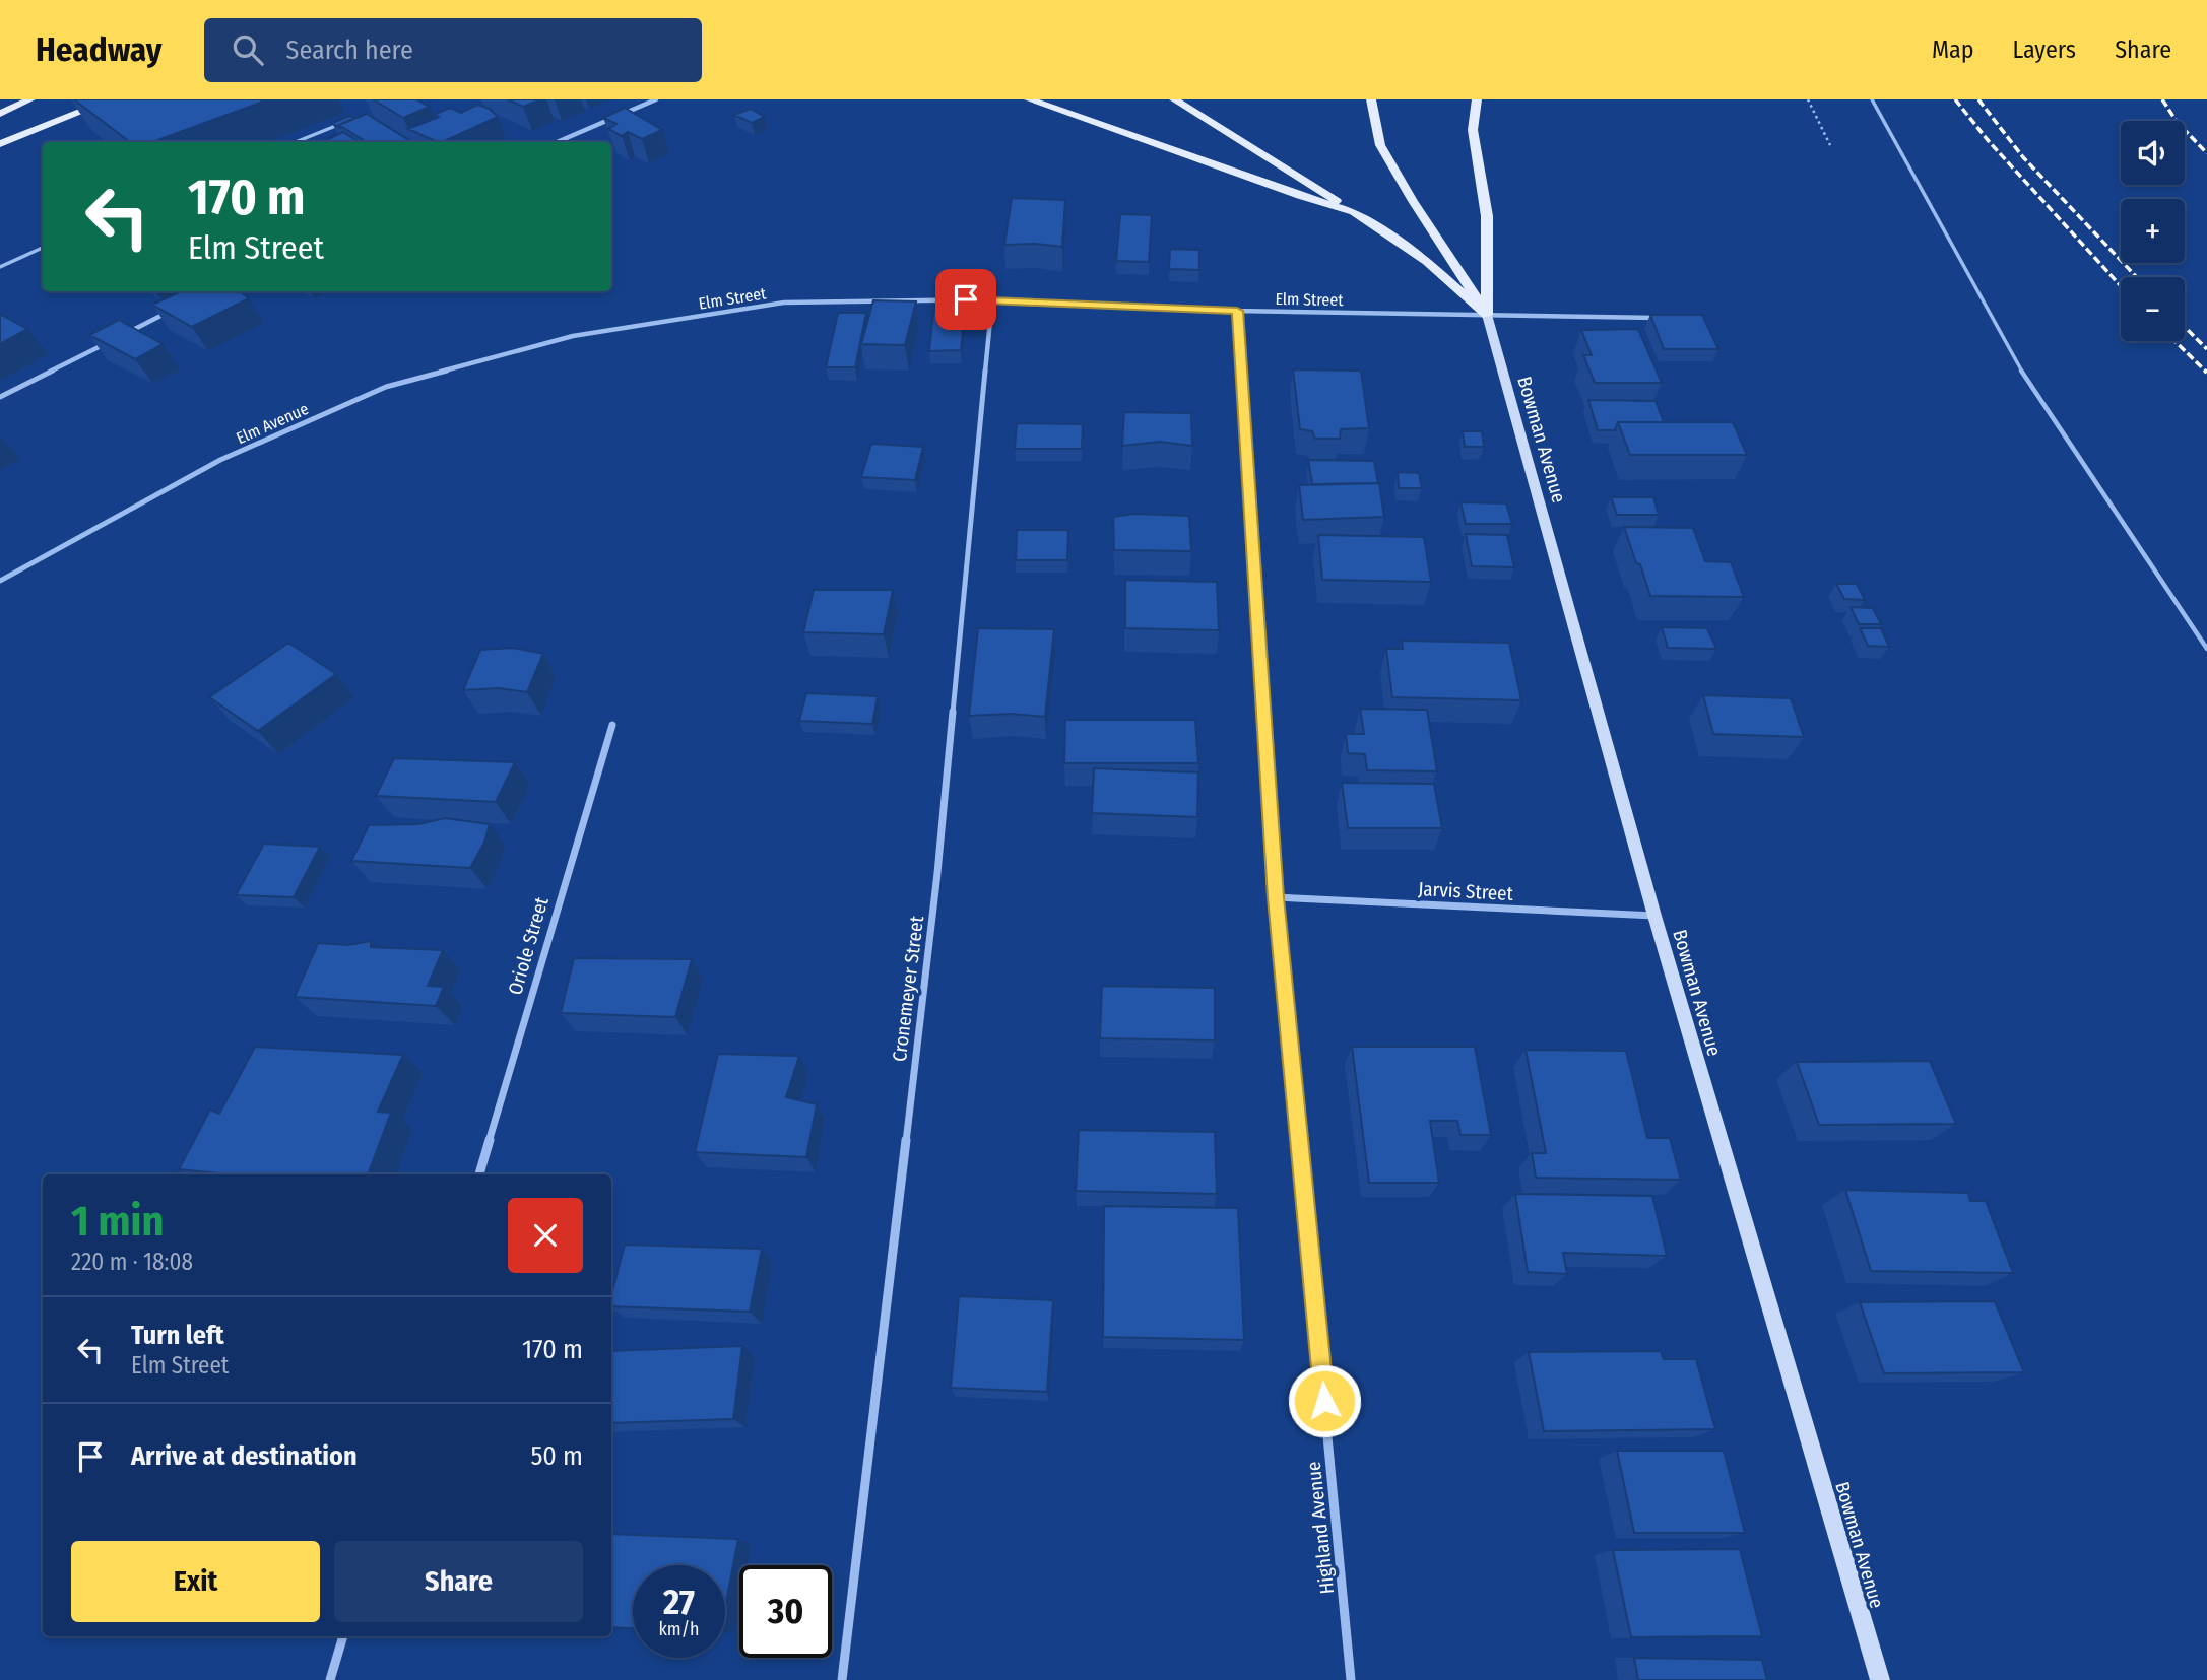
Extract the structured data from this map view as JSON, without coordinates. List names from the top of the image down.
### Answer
{
  "streets": {
    "main road": ["Bowman Avenue"],
    "street": [
      "Elm Street",
      "Elm Avenue",
      "Jarvis Street",
      "Oriole Street",
      "Cronemeyer Street",
      "Highland Avenue"
    ]
  },
  "crossings": [
    ["Elm Street", "Elm Avenue"],
    ["Elm Street", "Bowman Avenue"],
    ["Elm Street", "Cronemeyer Street"],
    ["Elm Street", "Highland Avenue"],
    ["Bowman Avenue", "Jarvis Street"],
    ["Jarvis Street", "Highland Avenue"]
  ],
  "page": {
    "header": "Headway",
    "search": "Search here",
    "nav": ["Map", "Layers", "Share"],
    "map_buttons": ["+", "−"],
    "turn": ["170 m", "Elm Street"],
    "heading": ["1 min", "220 m · 18:08"],
    "list": [
      {
        "name": "Turn left",
        "note": "Elm Street",
        "value": "170 m"
      },
      {
        "name": "Arrive at destination",
        "value": "50 m"
      }
    ],
    "buttons": ["Exit", "Share"],
    "speed": "27 km/h",
    "limit": "30"
  }
}
